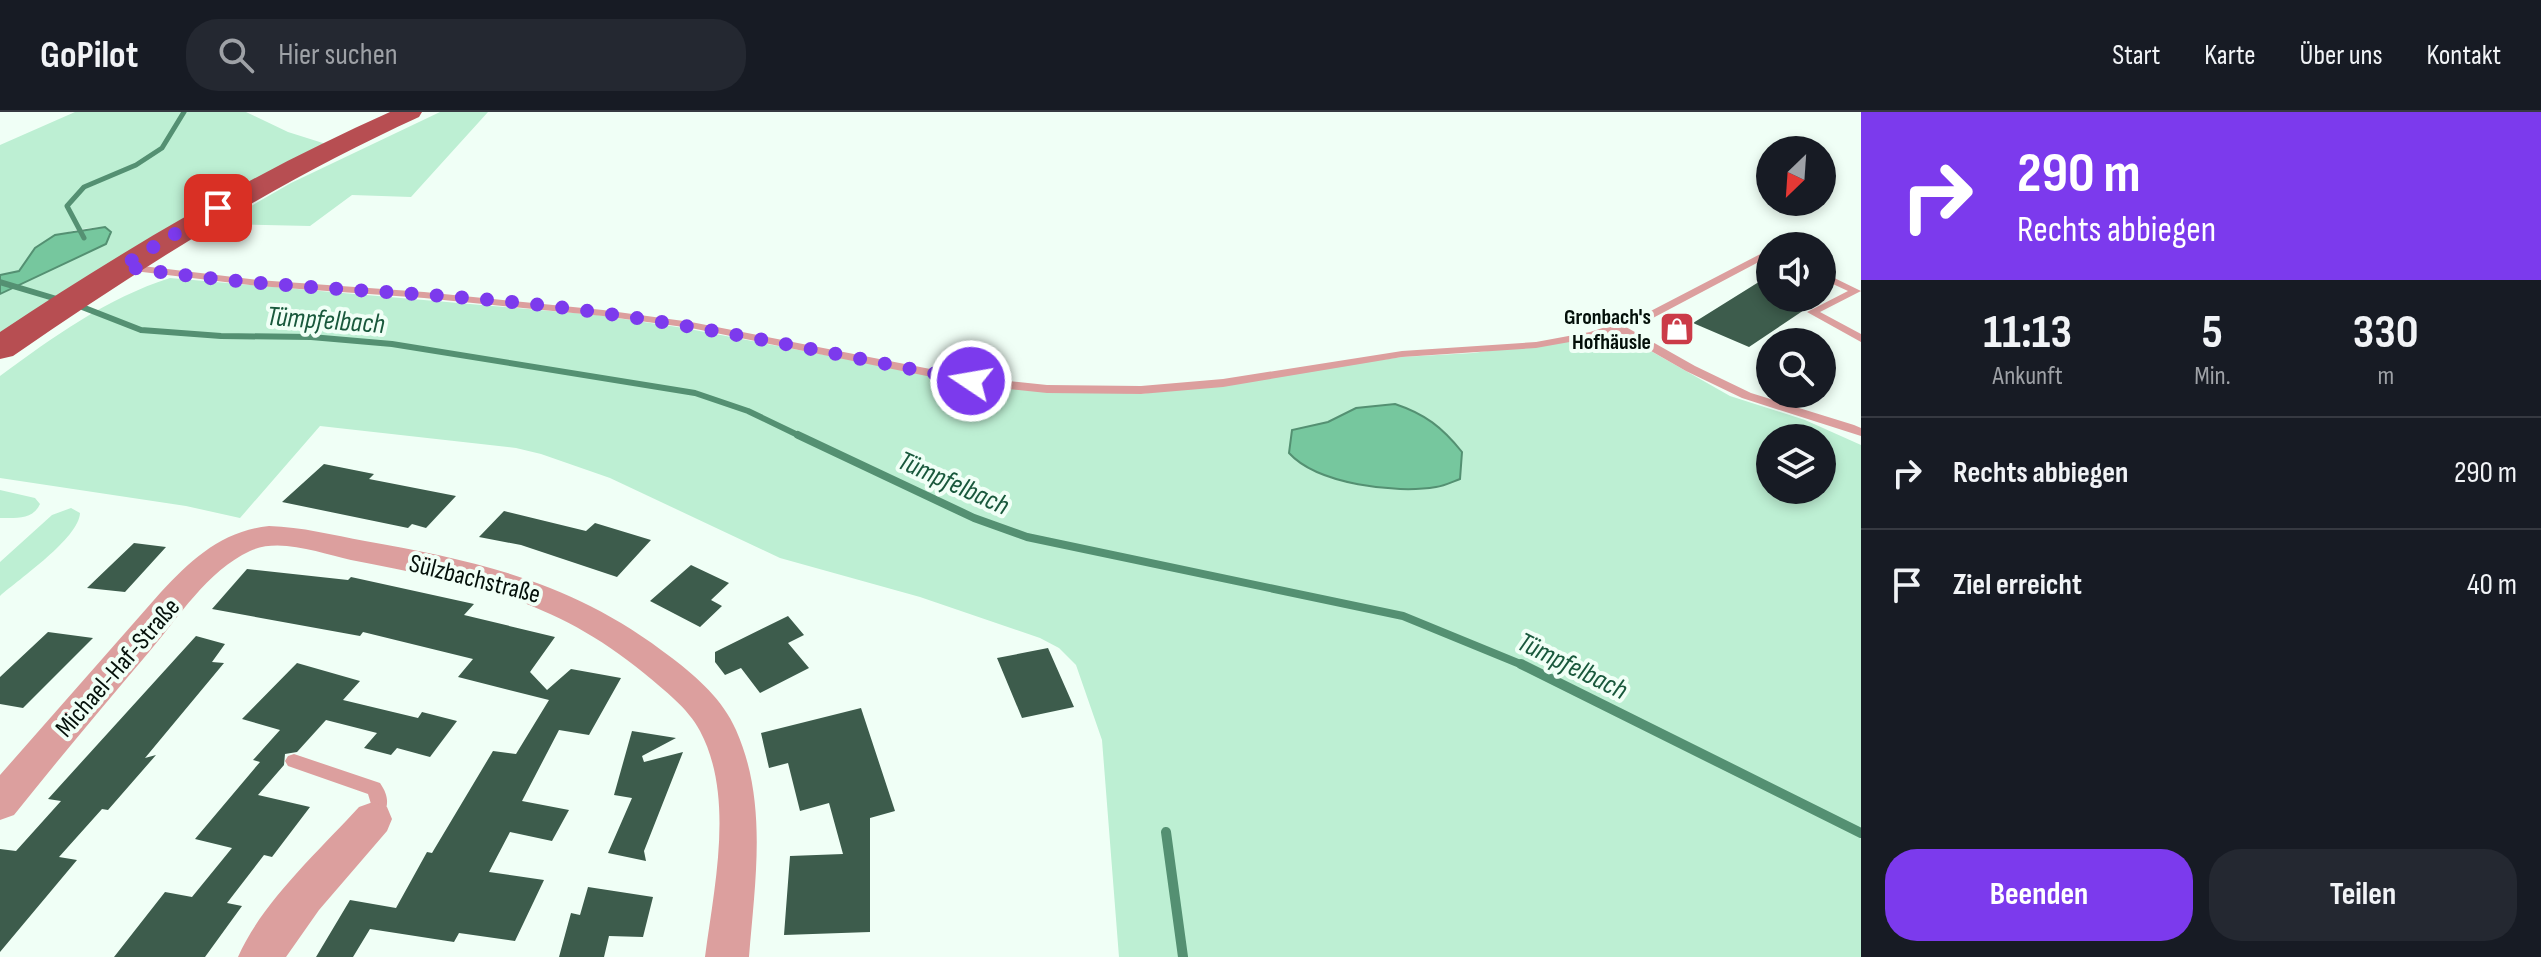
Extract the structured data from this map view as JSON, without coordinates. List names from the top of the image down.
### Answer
{
  "streets": {
    "street": ["Sülzbachstraße", "Michael-Haf-Straße"]
  },
  "crossings": [
    ["Sülzbachstraße", "Michael-Haf-Straße"]
  ],
  "water": ["Tümpfelbach"],
  "places": {
    "shop": ["Gronbach's Hofhäusle"]
  },
  "north": "bottom left",
  "page": {
    "header": "GoPilot",
    "search": "Hier suchen",
    "nav": [
      "Start",
      "Karte",
      "Über uns",
      "Kontakt"
    ],
    "turn": ["290 m", "Rechts abbiegen"],
    "eta": [
      "11:13",
      "Ankunft",
      "5",
      "Min.",
      "330",
      "m"
    ],
    "list": [
      {
        "name": "Rechts abbiegen",
        "value": "290 m"
      },
      {
        "name": "Ziel erreicht",
        "value": "40 m"
      }
    ],
    "buttons": ["Beenden", "Teilen"]
  }
}
